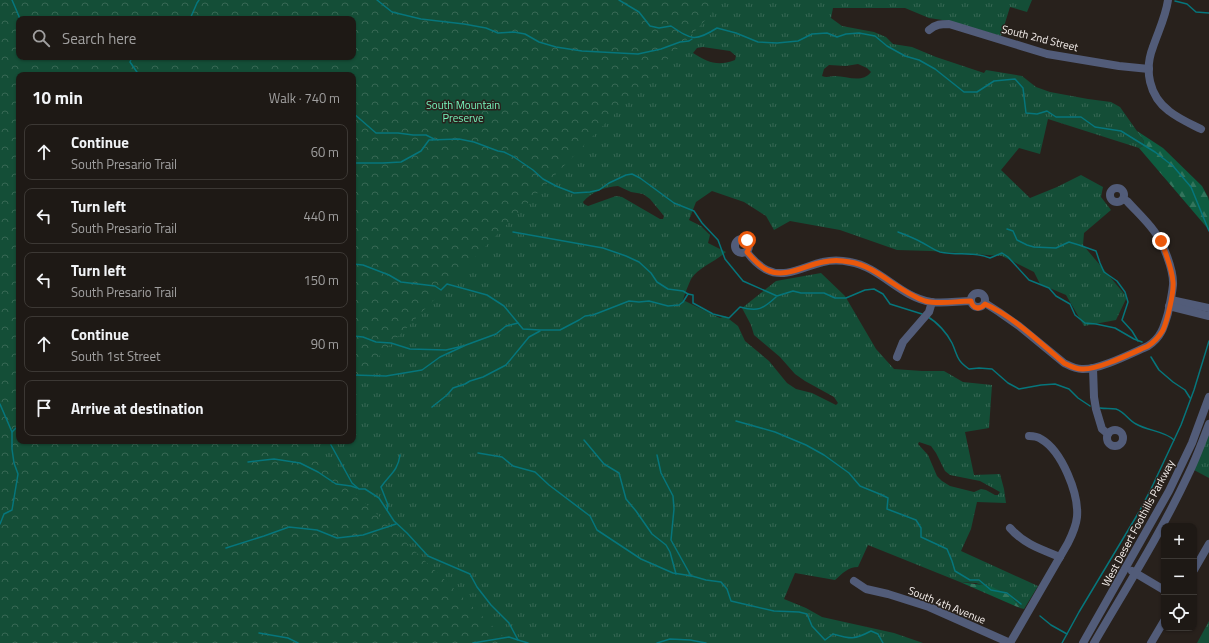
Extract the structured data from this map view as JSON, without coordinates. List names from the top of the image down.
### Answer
{
  "streets": {
    "street": ["South 2nd Street", "West Desert Foothills Parkway", "South 4th Avenue"]
  },
  "parks": ["South Mountain Preserve"],
  "page": {
    "search": "Search here",
    "heading": ["10 min", "Walk · 740 m"],
    "list": [
      ["Continue", "South Presario Trail", "60 m"],
      ["Turn left", "South Presario Trail", "440 m"],
      ["Turn left", "South Presario Trail", "150 m"],
      ["Continue", "South 1st Street", "90 m"],
      "Arrive at destination"
    ],
    "map_buttons": ["+", "−"]
  }
}
